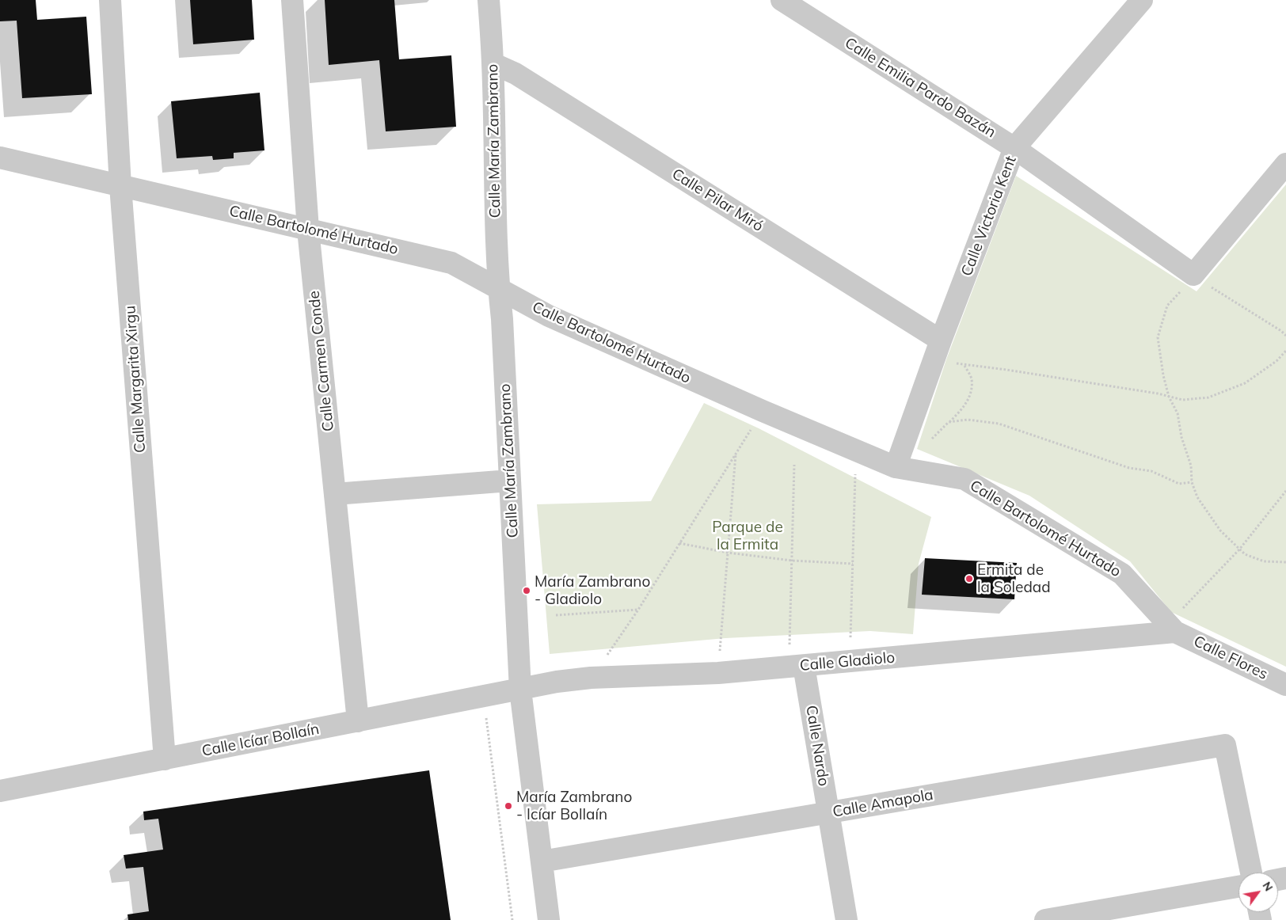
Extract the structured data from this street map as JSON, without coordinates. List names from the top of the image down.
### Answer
{
  "streets": {
    "street": [
      "Calle Emilia Pardo Bazán",
      "Calle María Zambrano",
      "Calle Pilar Miró",
      "Calle Victoria Kent",
      "Calle Bartolomé Hurtado",
      "Calle Carmen Conde",
      "Calle Margarita Xirgu",
      "Calle Flores",
      "Calle Gladiolo",
      "Calle Icíar Bollaín",
      "Calle Nardo",
      "Calle Amapola"
    ]
  },
  "crossings": [
    ["Calle Emilia Pardo Bazán", "Calle Victoria Kent"],
    ["Calle María Zambrano", "Calle Pilar Miró"],
    ["Calle María Zambrano", "Calle Bartolomé Hurtado"],
    ["Calle María Zambrano", "Calle Gladiolo"],
    ["Calle María Zambrano", "Calle Icíar Bollaín"],
    ["Calle María Zambrano", "Calle Amapola"],
    ["Calle Pilar Miró", "Calle Victoria Kent"],
    ["Calle Victoria Kent", "Calle Bartolomé Hurtado"],
    ["Calle Bartolomé Hurtado", "Calle Carmen Conde"],
    ["Calle Bartolomé Hurtado", "Calle Margarita Xirgu"],
    ["Calle Bartolomé Hurtado", "Calle Flores"],
    ["Calle Bartolomé Hurtado", "Calle Gladiolo"],
    ["Calle Carmen Conde", "Calle Icíar Bollaín"],
    ["Calle Margarita Xirgu", "Calle Icíar Bollaín"],
    ["Calle Flores", "Calle Gladiolo"],
    ["Calle Gladiolo", "Calle Icíar Bollaín"],
    ["Calle Gladiolo", "Calle Nardo"],
    ["Calle Nardo", "Calle Amapola"]
  ],
  "parks": ["Parque de la Ermita"],
  "places": ["Ermita de la Soledad", "María Zambrano - Gladiolo", "María Zambrano - Icíar Bollaín"],
  "north": "top right"
}
